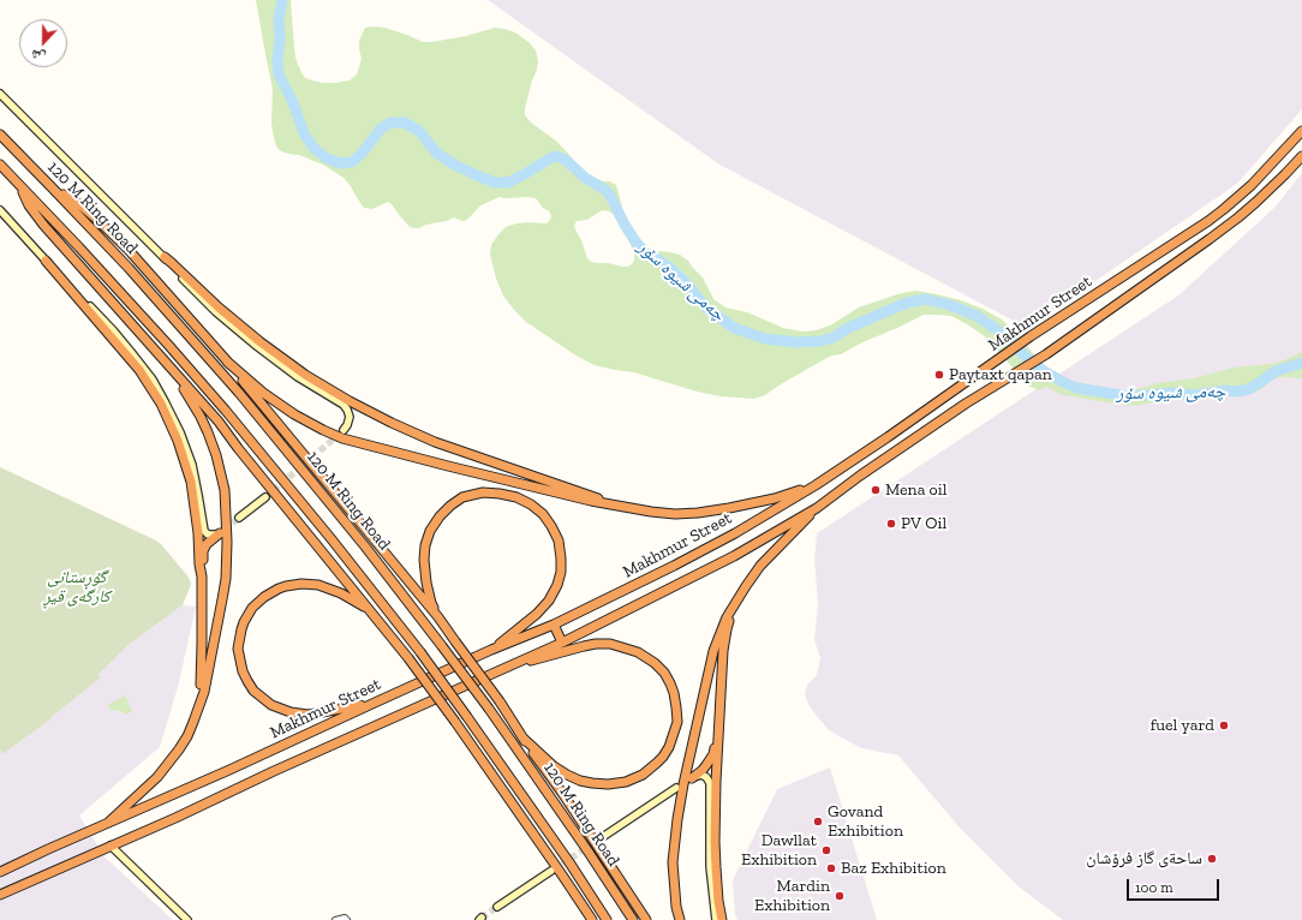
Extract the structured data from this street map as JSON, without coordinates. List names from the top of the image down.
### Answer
{
  "streets": {
    "highway": ["120 M Ring Road", "Makhmur Street"]
  },
  "water": ["چەمی شیوە سۆر"],
  "parks": ["گۆڕستانی کارگەی قیڕ"],
  "places": [
    "Paytaxt qapan",
    "Mena oil",
    "PV Oil",
    "fuel yard",
    "Govand Exhibition",
    "Dawllat Exhibition",
    "ساحةی گاز فرۆشان",
    "Baz Exhibition",
    "Mardin Exhibition"
  ],
  "scale_bar": "100 m",
  "north": "bottom"
}
